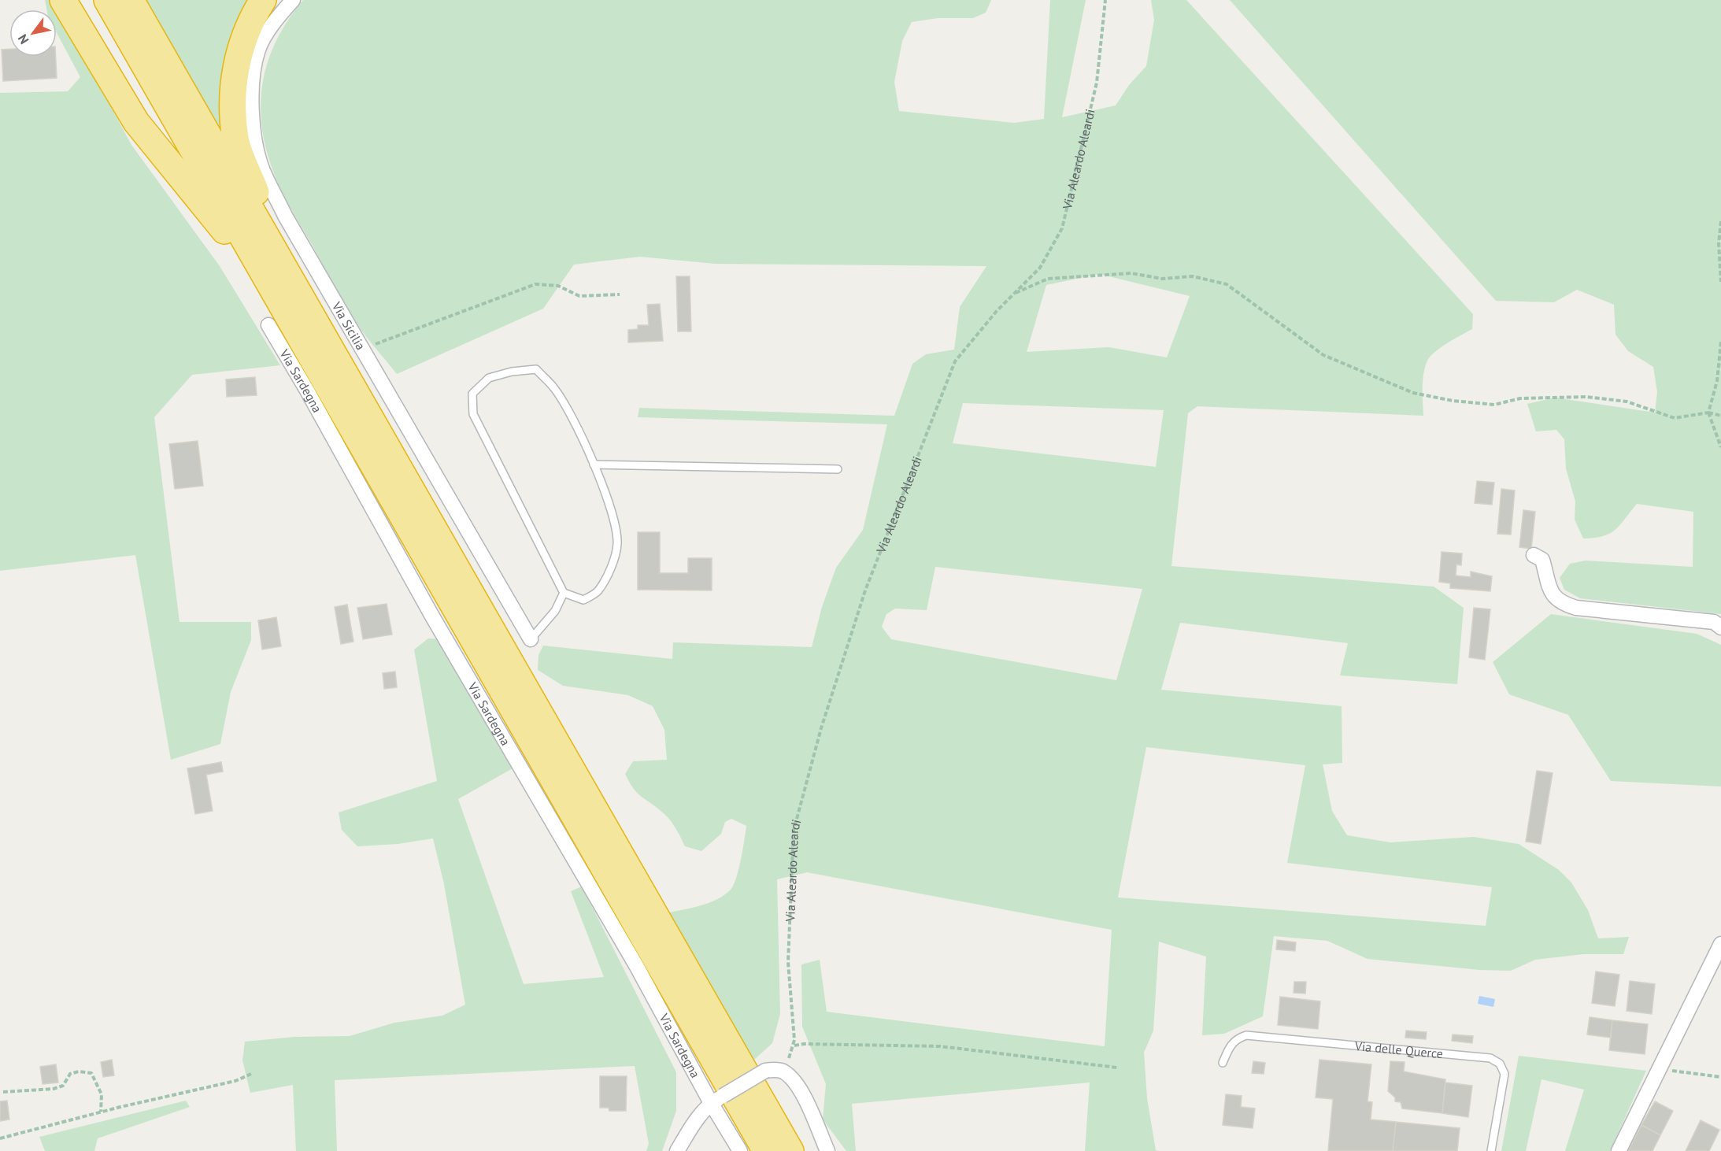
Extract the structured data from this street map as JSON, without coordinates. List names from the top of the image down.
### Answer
{
  "streets": {
    "street": ["Via Sicilia", "Via Sardegna"],
    "lane": ["Via delle Querce"],
    "path": ["Via Aleardo Aleardi"]
  },
  "north": "bottom left"
}
